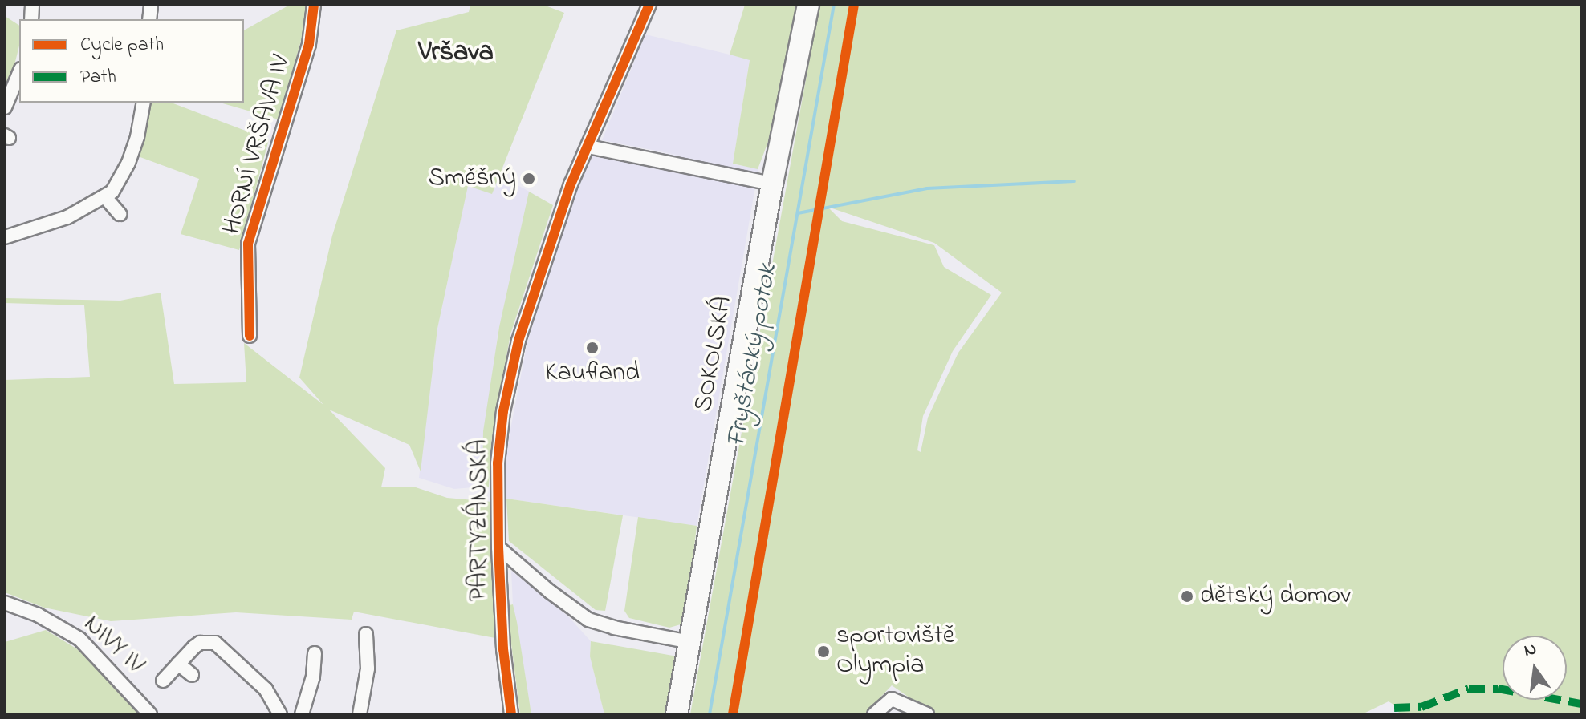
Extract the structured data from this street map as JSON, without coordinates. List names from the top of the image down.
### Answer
{
  "streets": {
    "main road": ["SOKOLSKÁ"],
    "street": ["HORNÍ VRŠAVA IV", "PARTYZÁNSKÁ", "NIVY IV"]
  },
  "districts": ["Vršava"],
  "water": ["Fryštácký potok"],
  "places": [
    "Směšný",
    "Kaufland",
    "dětský domov",
    "sportoviště Olympia"
  ],
  "legend": ["Cycle path", "Path"],
  "north": "top"
}
